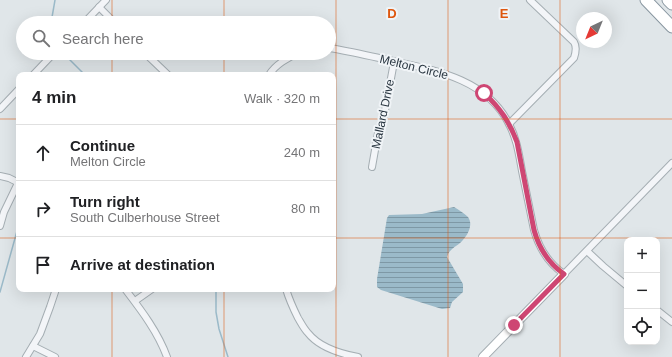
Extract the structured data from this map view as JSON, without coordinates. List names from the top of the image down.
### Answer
{
  "streets": {
    "street": ["Melton Circle", "Mallard Drive"]
  },
  "crossings": [
    ["Melton Circle", "Mallard Drive"]
  ],
  "north": "bottom left",
  "page": {
    "search": "Search here",
    "heading": ["4 min", "Walk · 320 m"],
    "list": [
      ["Continue", "Melton Circle", "240 m"],
      ["Turn right", "South Culberhouse Street", "80 m"],
      "Arrive at destination"
    ],
    "map_buttons": ["+", "−"]
  },
  "grid": {
    "columns": ["D", "E"]
  }
}
